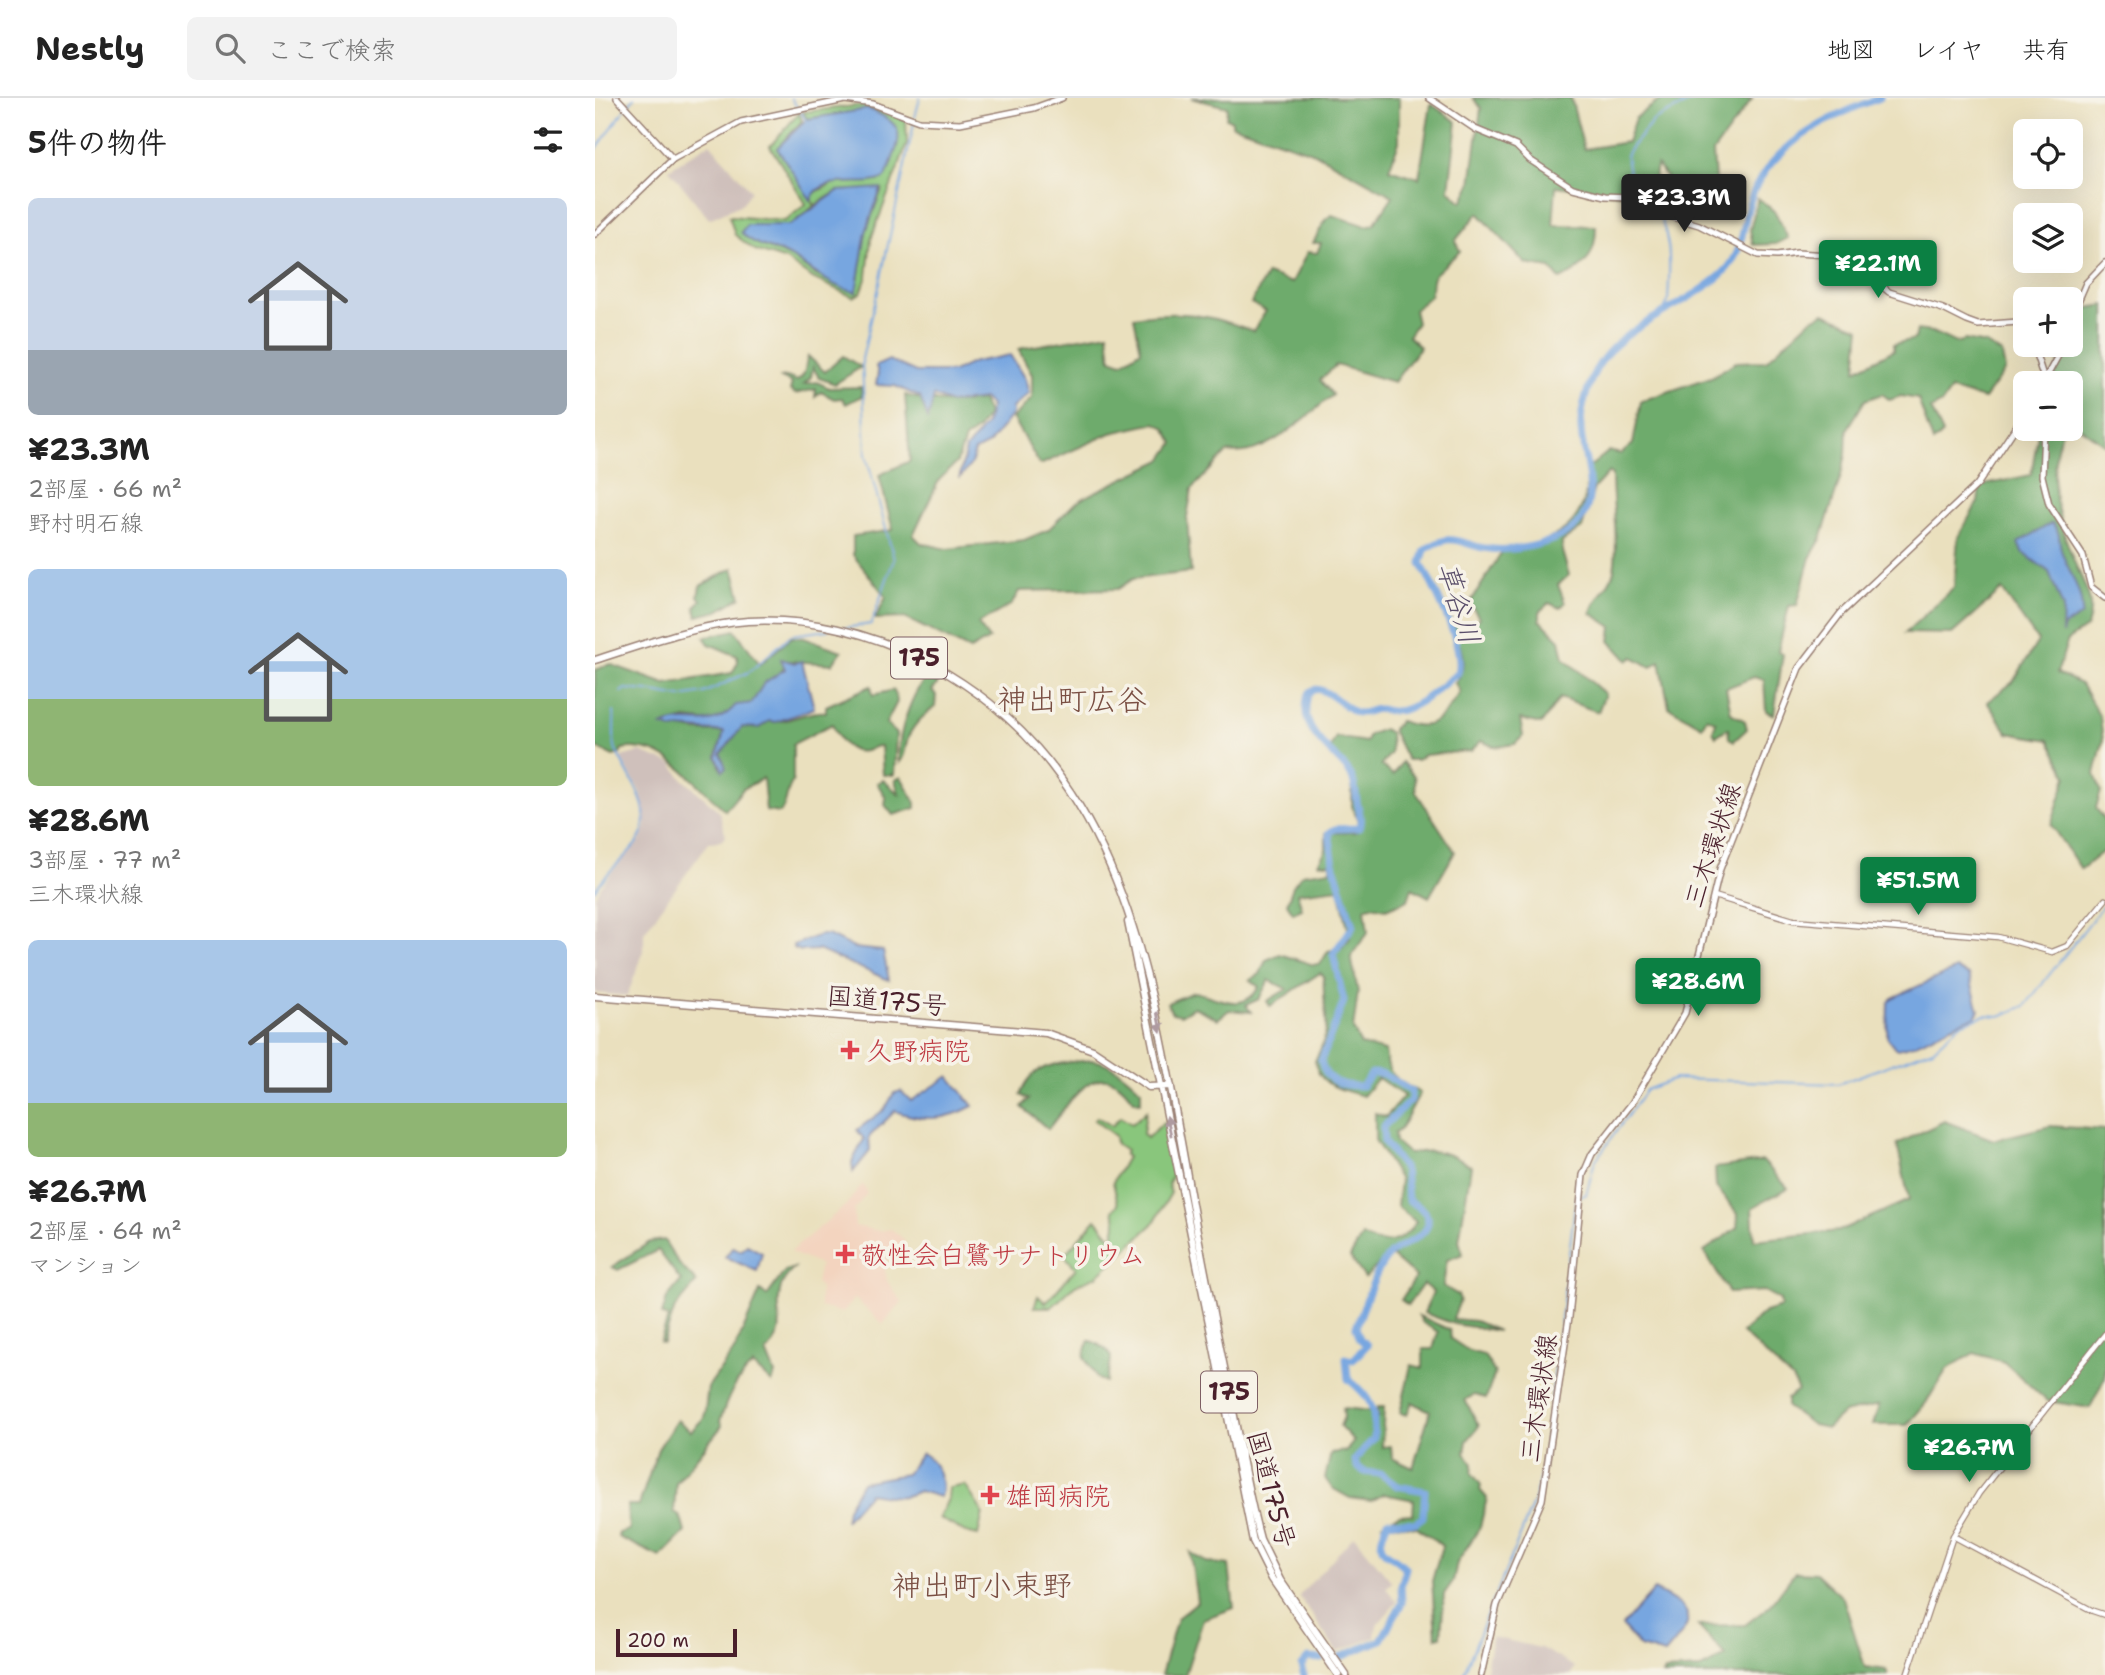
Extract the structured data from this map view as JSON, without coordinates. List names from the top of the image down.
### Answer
{
  "streets": {
    "highway": ["175", "国道175号"],
    "main road": ["三木環状線"]
  },
  "districts": ["神出町広谷", "神出町小束野"],
  "water": ["草谷川"],
  "places": {
    "health": ["久野病院", "敬性会白鷺サナトリウム", "雄岡病院"]
  },
  "scale_bar": "200 m",
  "page": {
    "header": "Nestly",
    "search": "ここで検索",
    "nav": ["地図", "レイヤ", "共有"],
    "heading": "5件の物件",
    "map_buttons": ["+", "−"],
    "price": [
      "¥23.3M",
      "¥22.1M",
      "¥51.5M",
      "¥28.6M",
      "¥26.7M"
    ],
    "list": [
      {
        "name": "¥23.3M",
        "note": "2部屋 · 66 m² · 野村明石線"
      },
      {
        "name": "¥28.6M",
        "note": "3部屋 · 77 m² · 三木環状線"
      },
      {
        "name": "¥26.7M",
        "note": "2部屋 · 64 m² · マンション"
      }
    ],
    "scale": "200 m"
  }
}
